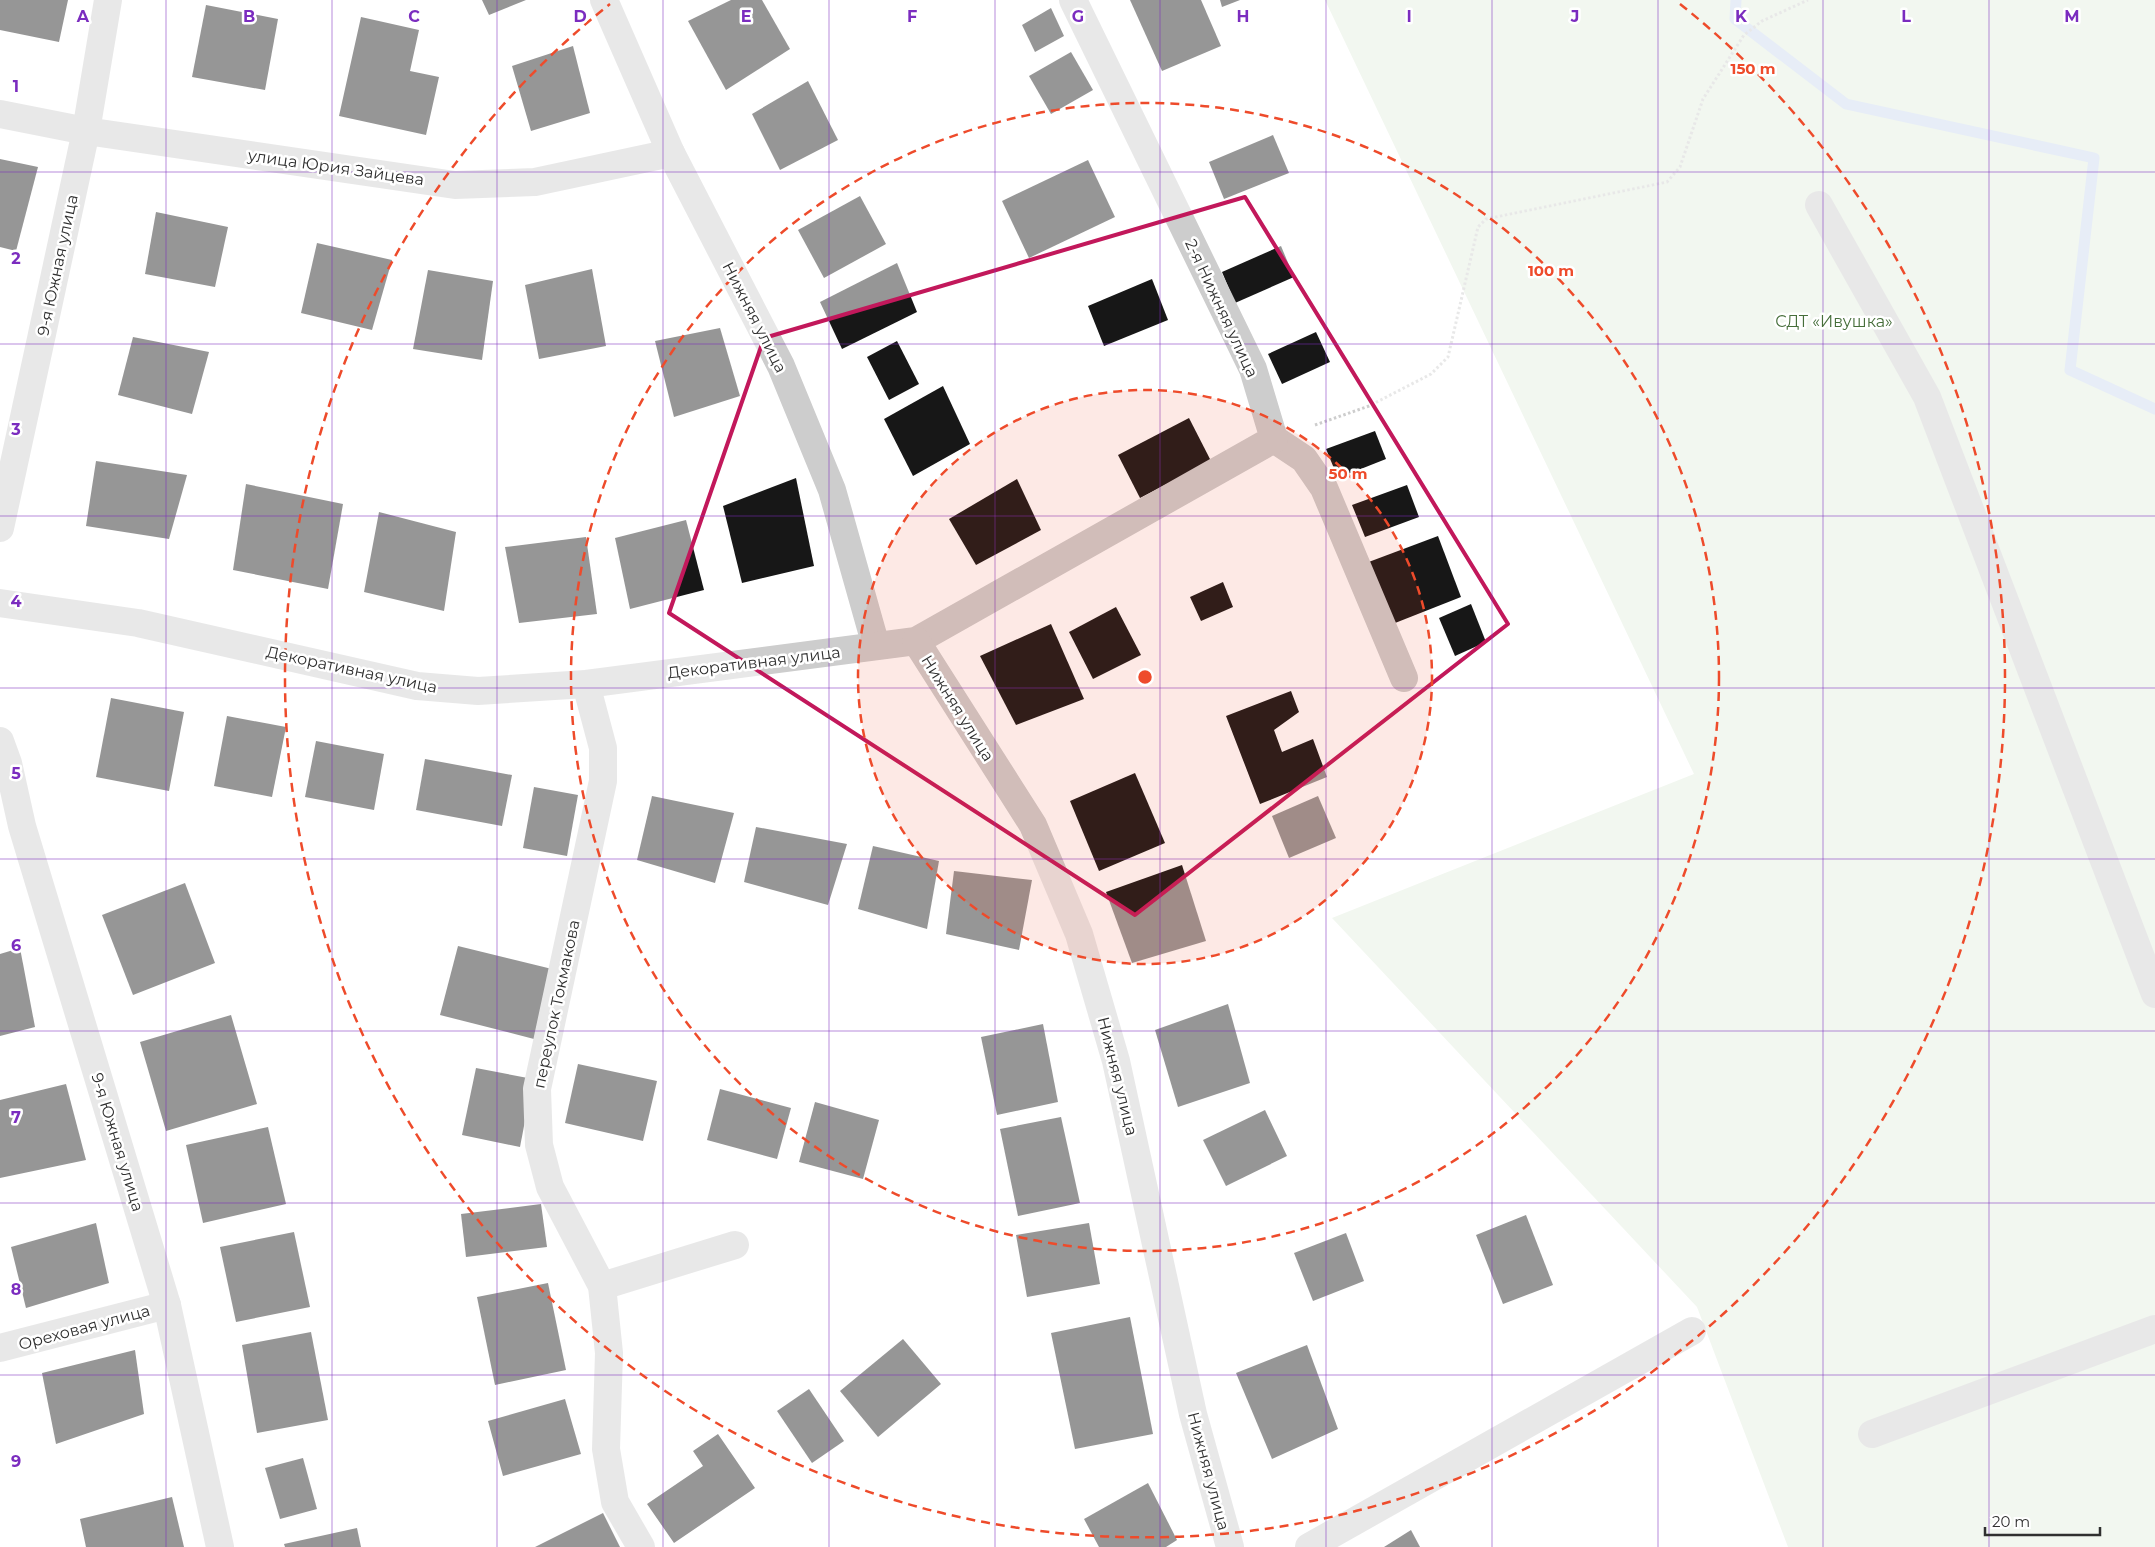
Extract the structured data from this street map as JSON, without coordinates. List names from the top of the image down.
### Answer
{
  "streets": {
    "street": [
      "улица Юрия Зайцева",
      "9-я Южная улица",
      "2-я Нижняя улица",
      "Нижняя улица",
      "Декоративная улица",
      "переулок Токмакова",
      "Ореховая улица"
    ]
  },
  "crossings": [
    ["улица Юрия Зайцева", "9-я Южная улица"],
    ["улица Юрия Зайцева", "Нижняя улица"],
    ["9-я Южная улица", "Ореховая улица"],
    ["Нижняя улица", "Декоративная улица"],
    ["Декоративная улица", "переулок Токмакова"]
  ],
  "parks": ["СДТ «Ивушка»"],
  "scale_bar": "20 m",
  "grid": {
    "columns": [
      "A",
      "B",
      "C",
      "D",
      "E",
      "F",
      "G",
      "H",
      "I",
      "J",
      "K",
      "L",
      "M"
    ],
    "rows": [
      "1",
      "2",
      "3",
      "4",
      "5",
      "6",
      "7",
      "8",
      "9"
    ]
  },
  "rings": ["150 m", "100 m", "50 m"]
}
